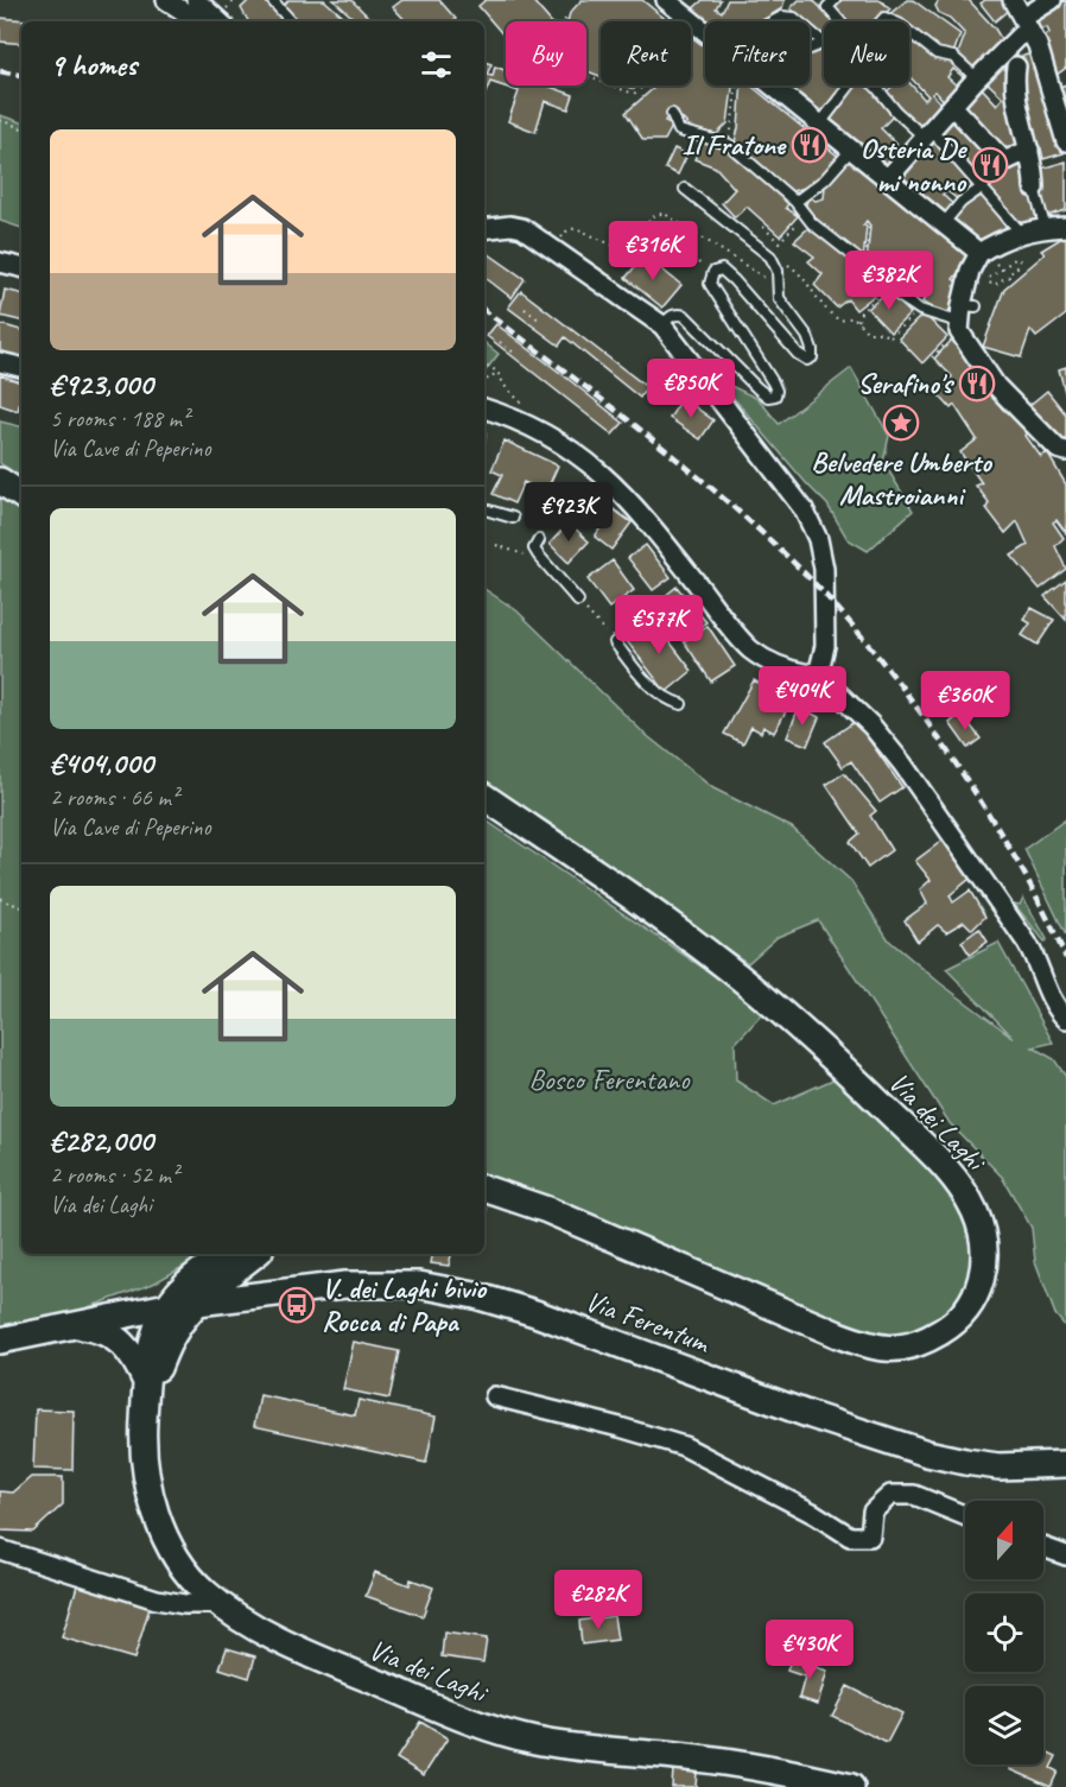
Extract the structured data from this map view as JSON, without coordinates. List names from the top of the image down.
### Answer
{
  "streets": {
    "main road": ["Via dei Laghi", "Via Ferentum"]
  },
  "crossings": [
    ["Via dei Laghi", "Via Ferentum"]
  ],
  "parks": ["Bosco Ferentano"],
  "places": {
    "restaurant": ["Il Fratone", "Osteria De mi nonno", "Serafino's"],
    "place": ["Belvedere Umberto Mastroianni"],
    "bus stop": ["V. dei Laghi bivio Rocca di Papa"]
  },
  "north": "top",
  "page": {
    "chip": [
      "Buy",
      "Rent",
      "Filters",
      "New"
    ],
    "heading": "9 homes",
    "list": [
      {
        "name": "€923,000",
        "note": "5 rooms · 188 m² · Via Cave di Peperino"
      },
      {
        "name": "€404,000",
        "note": "2 rooms · 66 m² · Via Cave di Peperino"
      },
      {
        "name": "€282,000",
        "note": "2 rooms · 52 m² · Via dei Laghi"
      }
    ],
    "price": [
      "€316K",
      "€382K",
      "€850K",
      "€923K",
      "€577K",
      "€404K",
      "€360K",
      "€282K",
      "€430K"
    ]
  }
}
